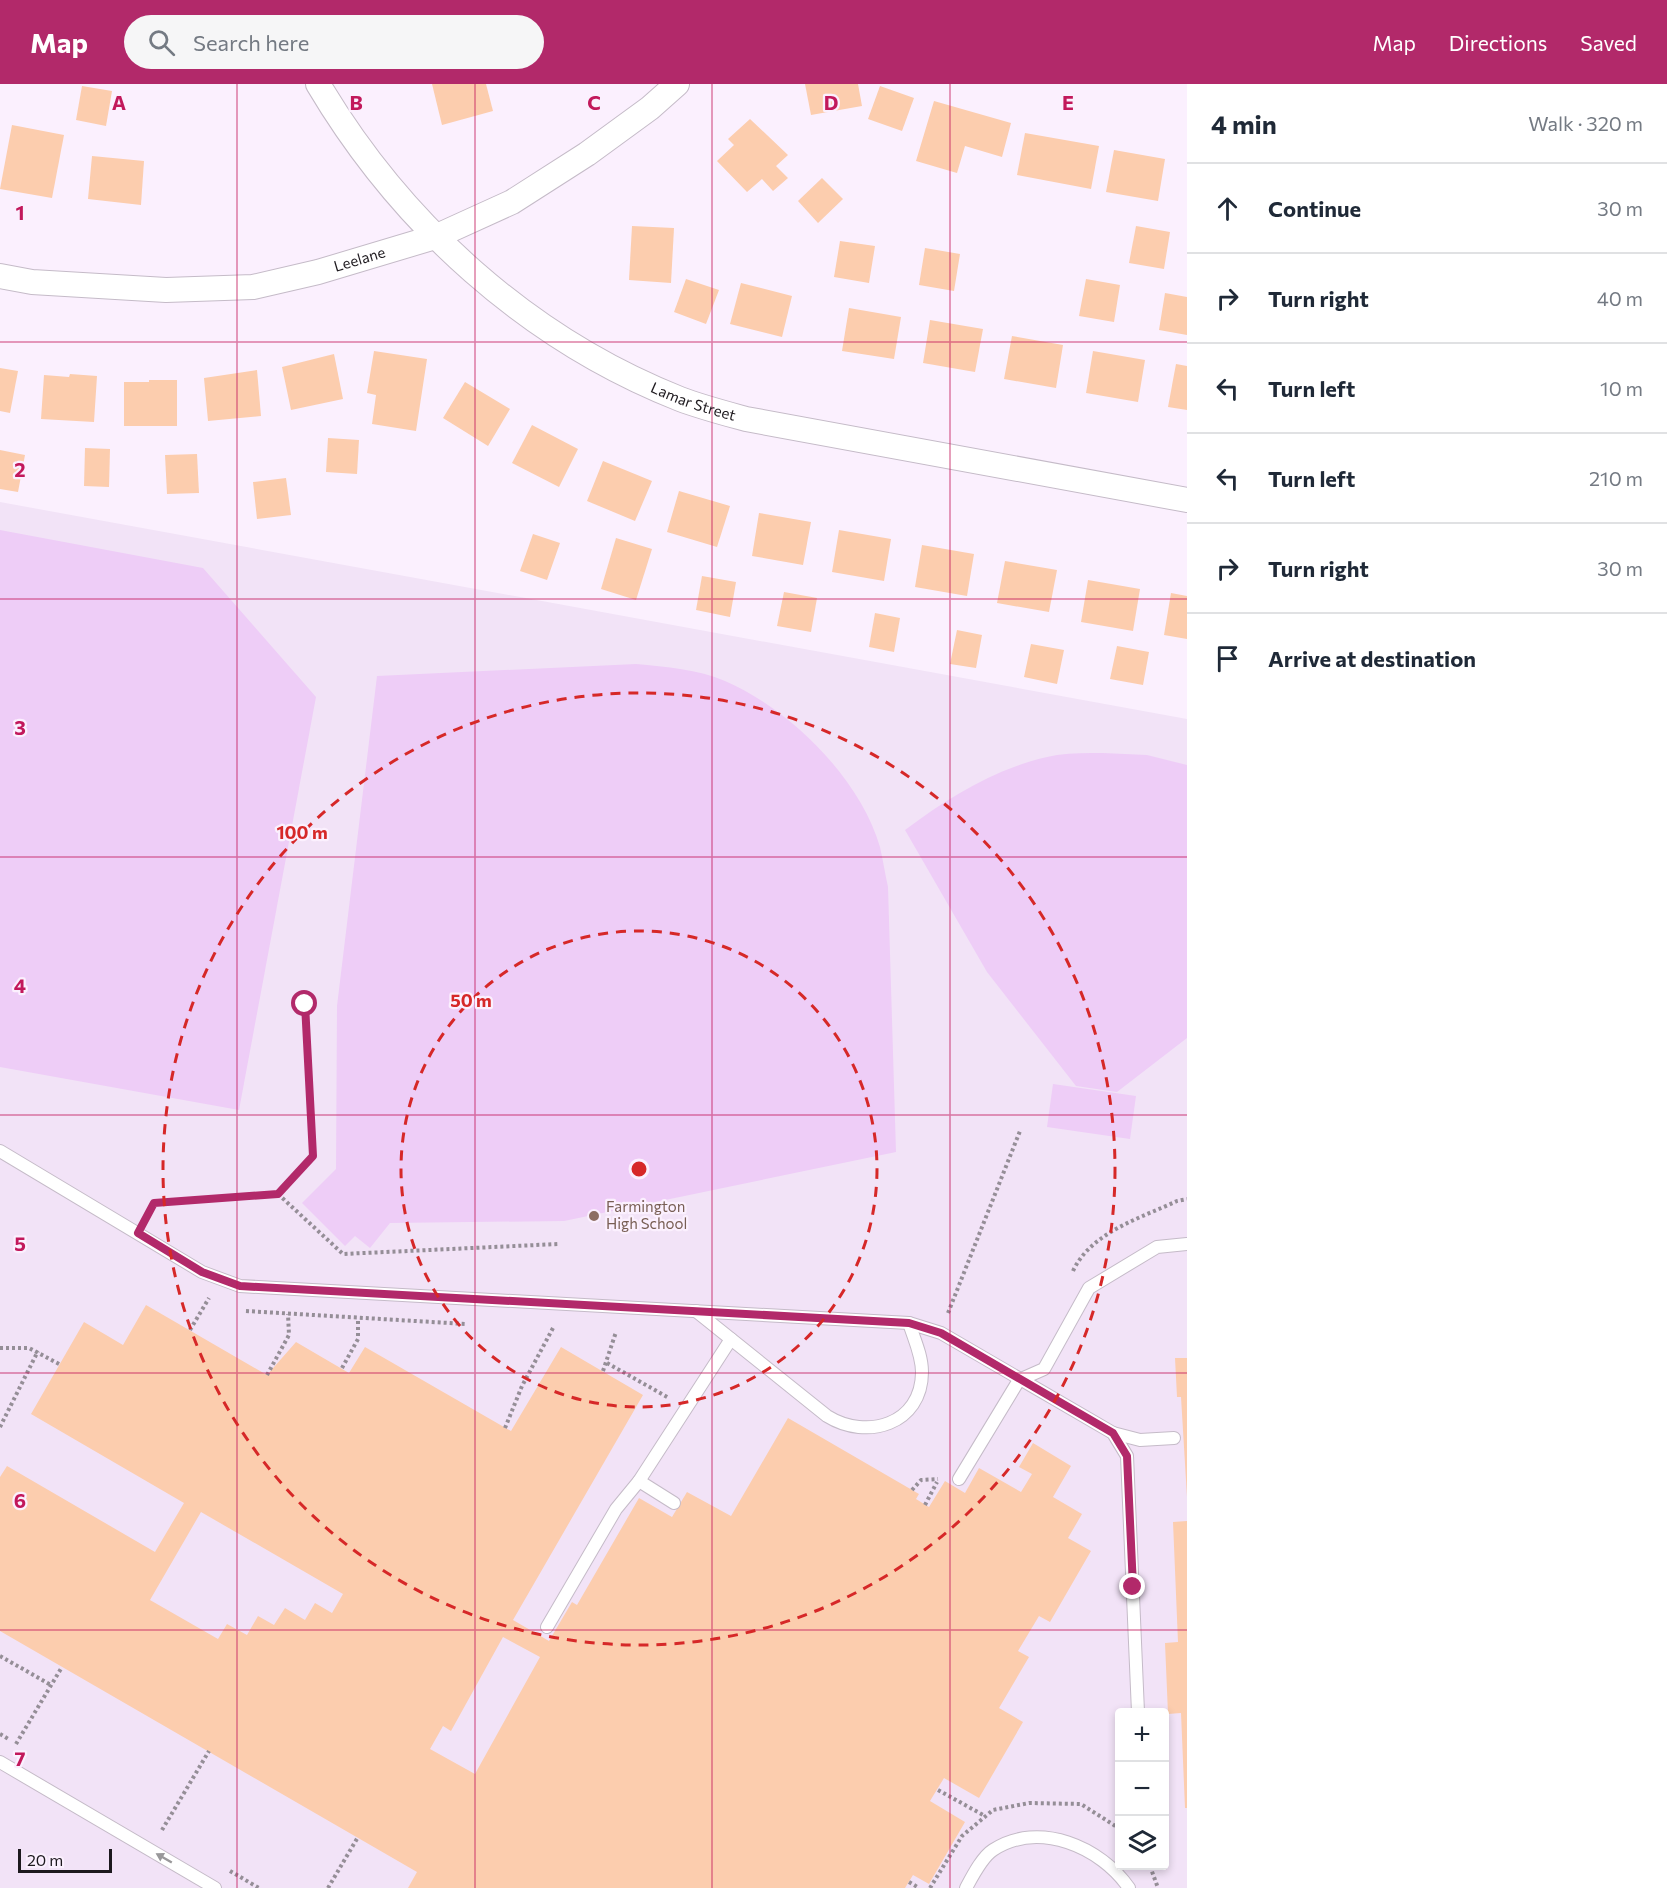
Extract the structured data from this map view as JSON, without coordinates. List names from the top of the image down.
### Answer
{
  "streets": {
    "street": ["Leelane", "Lamar Street"]
  },
  "crossings": [
    ["Leelane", "Lamar Street"]
  ],
  "places": ["Farmington High School"],
  "scale_bar": "20 m",
  "page": {
    "header": "Map",
    "search": "Search here",
    "nav": ["Map", "Directions", "Saved"],
    "heading": ["4 min", "Walk · 320 m"],
    "list": [
      ["Continue", "30 m"],
      ["Turn right", "40 m"],
      ["Turn left", "10 m"],
      ["Turn left", "210 m"],
      ["Turn right", "30 m"],
      "Arrive at destination"
    ],
    "map_buttons": ["+", "−"],
    "scale": "20 m"
  },
  "grid": {
    "columns": [
      "A",
      "B",
      "C",
      "D",
      "E"
    ],
    "rows": [
      "1",
      "2",
      "3",
      "4",
      "5",
      "6",
      "7"
    ]
  },
  "rings": ["100 m", "50 m"]
}
